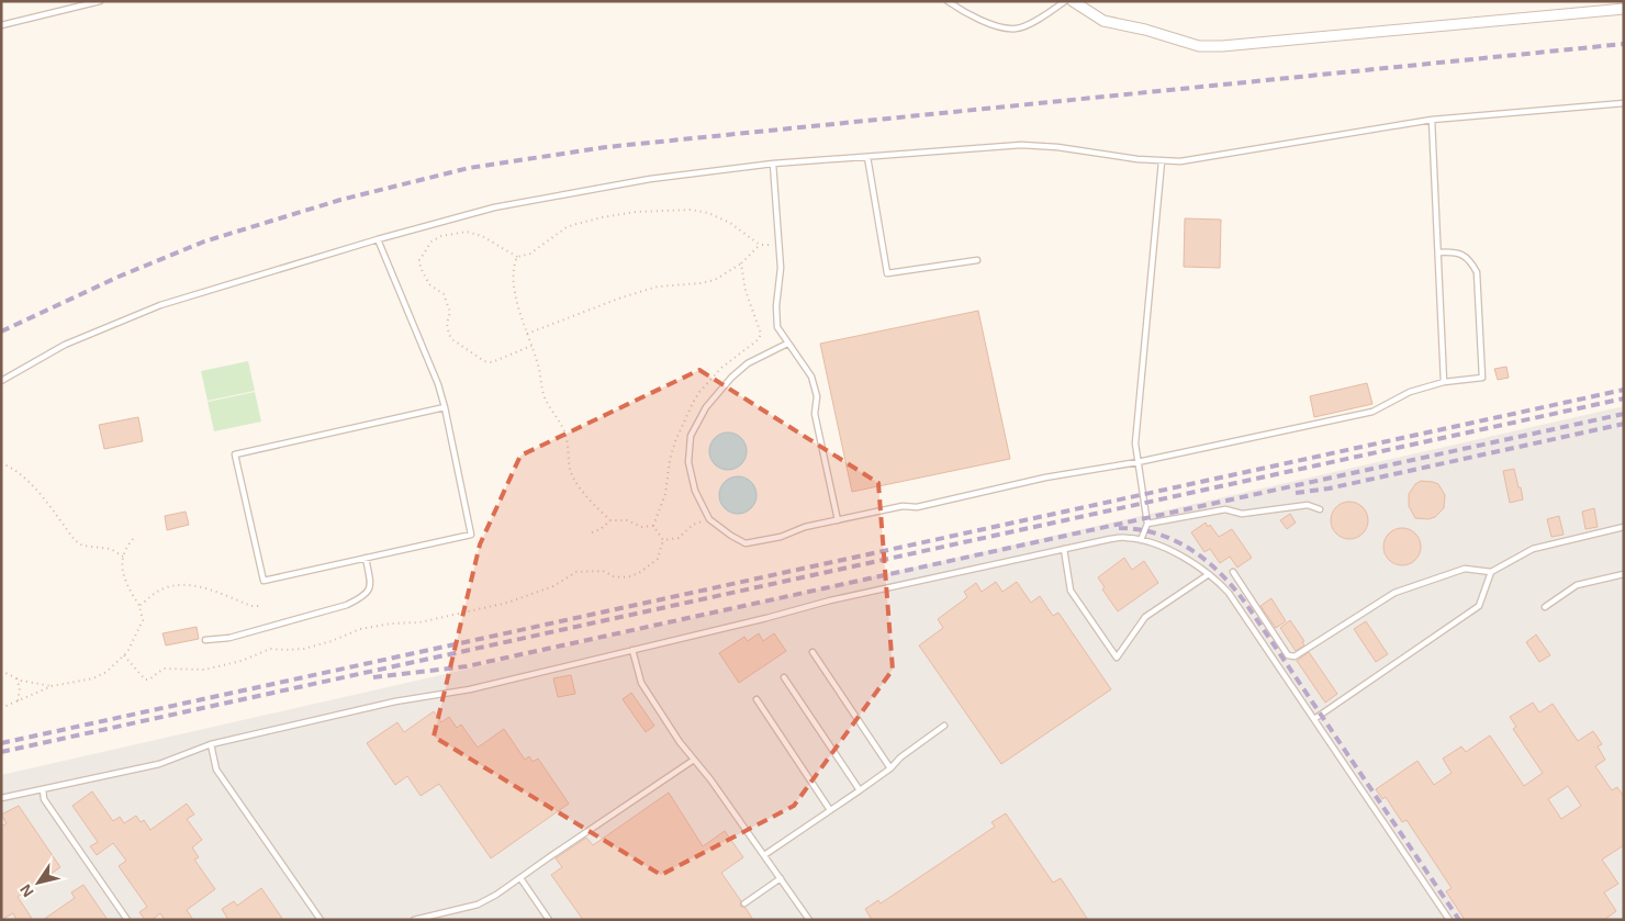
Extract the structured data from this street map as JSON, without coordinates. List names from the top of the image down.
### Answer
{
  "north": "bottom left"
}
